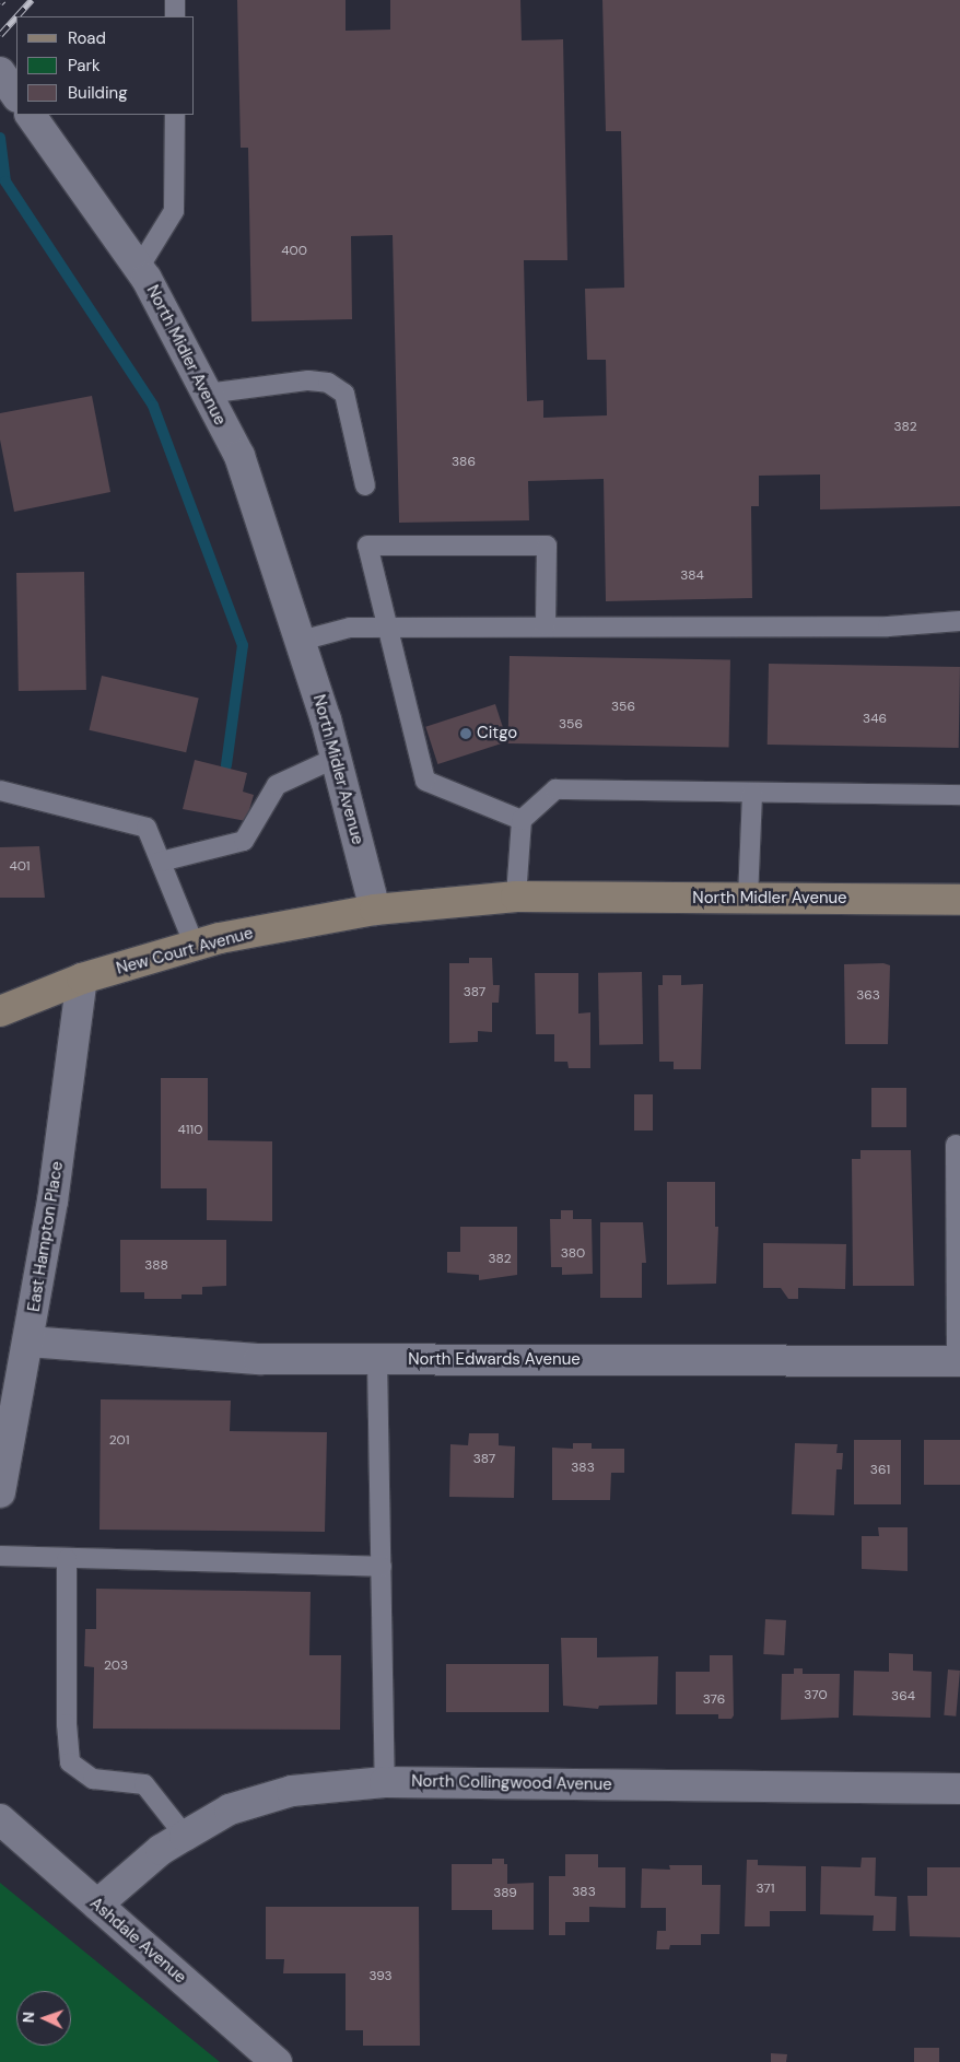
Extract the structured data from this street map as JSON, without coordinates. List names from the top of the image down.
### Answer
{
  "streets": {
    "main road": ["North Midler Avenue", "New Court Avenue"],
    "street": [
      "East Hampton Place",
      "North Edwards Avenue",
      "North Collingwood Avenue",
      "Ashdale Avenue"
    ]
  },
  "crossings": [
    ["North Midler Avenue", "New Court Avenue"],
    ["New Court Avenue", "East Hampton Place"],
    ["East Hampton Place", "North Edwards Avenue"],
    ["North Collingwood Avenue", "Ashdale Avenue"]
  ],
  "places": ["Citgo"],
  "house_numbers": [
    "400",
    "382",
    "386",
    "384",
    "356",
    "346",
    "356",
    "401",
    "387",
    "363",
    "4110",
    "380",
    "382",
    "388",
    "201",
    "387",
    "383",
    "361",
    "203",
    "370",
    "364",
    "376",
    "371",
    "383",
    "389",
    "393"
  ],
  "legend": ["Road", "Park", "Building"],
  "north": "left"
}
